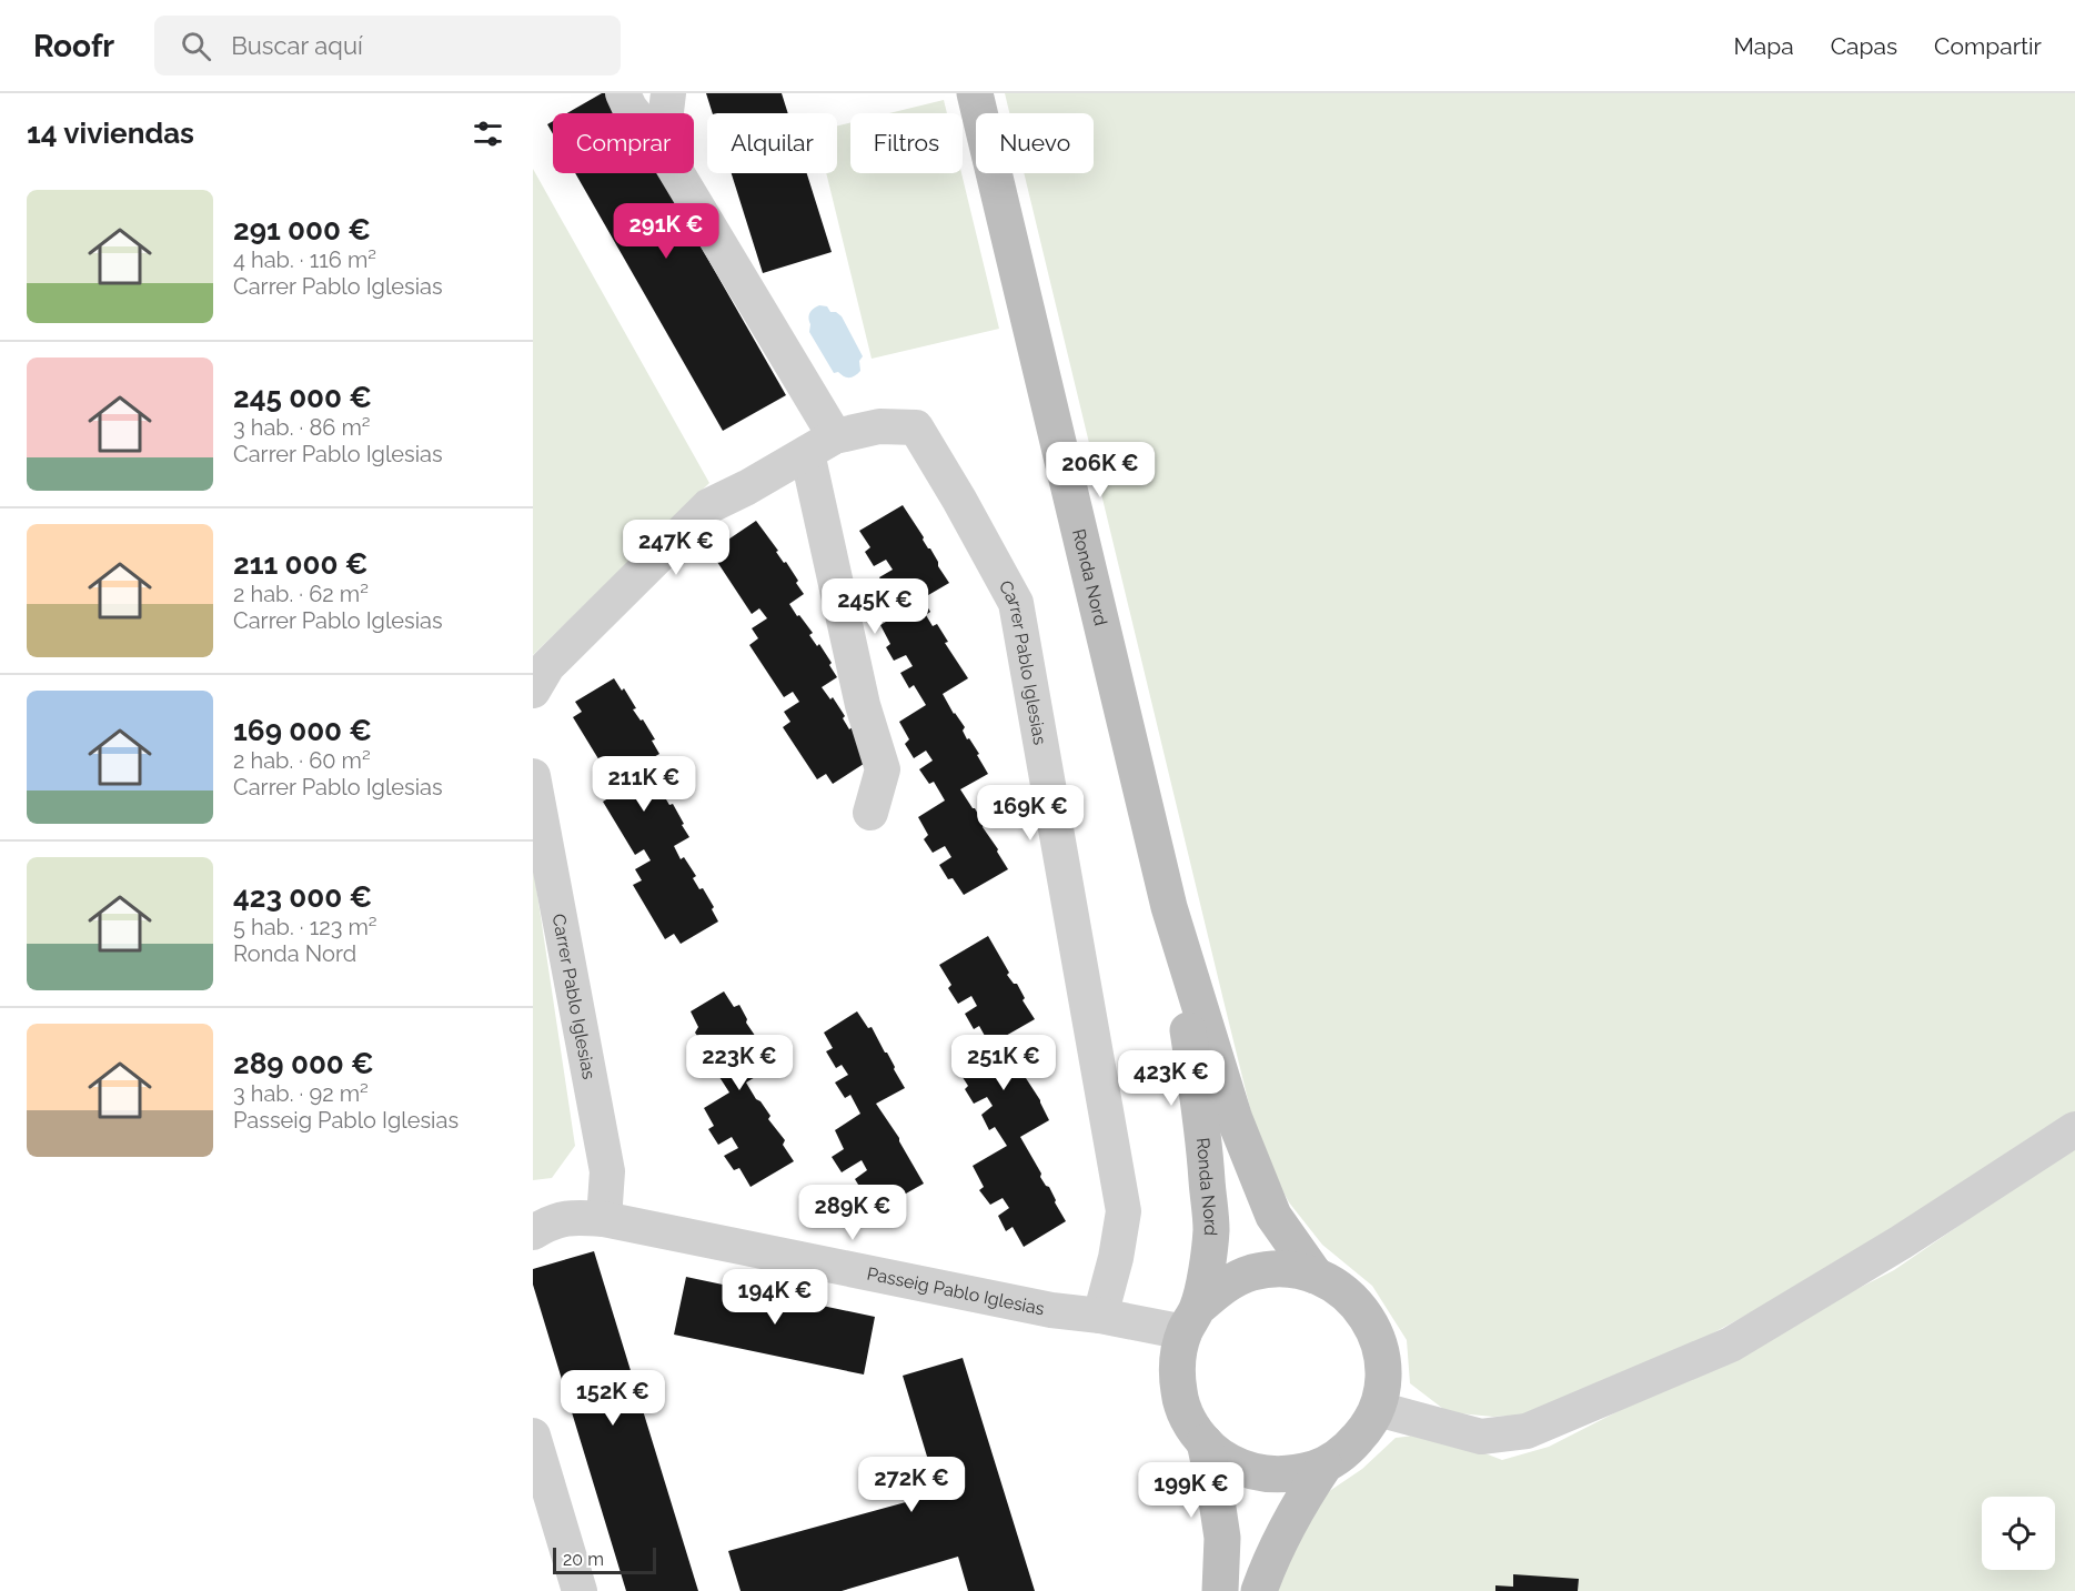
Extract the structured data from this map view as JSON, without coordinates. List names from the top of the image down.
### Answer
{
  "streets": {
    "main road": ["Ronda Nord"],
    "street": ["Carrer Pablo Iglesias", "Passeig Pablo Iglesias"]
  },
  "crossings": [
    ["Ronda Nord", "Passeig Pablo Iglesias"],
    ["Carrer Pablo Iglesias", "Passeig Pablo Iglesias"]
  ],
  "scale_bar": "20 m",
  "page": {
    "header": "Roofr",
    "search": "Buscar aquí",
    "nav": ["Mapa", "Capas", "Compartir"],
    "heading": "14 viviendas",
    "chip": [
      "Comprar",
      "Alquilar",
      "Filtros",
      "Nuevo"
    ],
    "list": [
      {
        "name": "291 000 €",
        "note": "4 hab. · 116 m² · Carrer Pablo Iglesias"
      },
      {
        "name": "245 000 €",
        "note": "3 hab. · 86 m² · Carrer Pablo Iglesias"
      },
      {
        "name": "211 000 €",
        "note": "2 hab. · 62 m² · Carrer Pablo Iglesias"
      },
      {
        "name": "169 000 €",
        "note": "2 hab. · 60 m² · Carrer Pablo Iglesias"
      },
      {
        "name": "423 000 €",
        "note": "5 hab. · 123 m² · Ronda Nord"
      },
      {
        "name": "289 000 €",
        "note": "3 hab. · 92 m² · Passeig Pablo Iglesias"
      }
    ],
    "price": [
      "291K €",
      "206K €",
      "247K €",
      "245K €",
      "211K €",
      "169K €",
      "223K €",
      "251K €",
      "423K €",
      "289K €",
      "194K €",
      "152K €",
      "272K €",
      "199K €"
    ],
    "scale": "20 m"
  }
}
